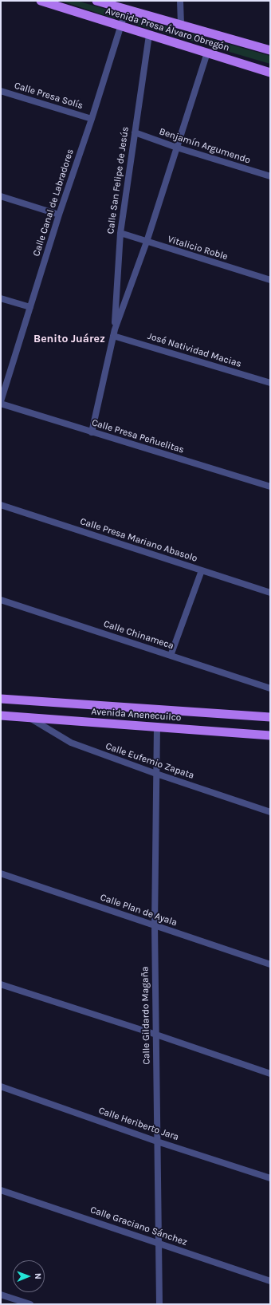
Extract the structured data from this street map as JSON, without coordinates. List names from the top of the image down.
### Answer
{
  "streets": {
    "main road": ["Avenida Presa Álvaro Obregón", "Avenida Anenecuilco"],
    "street": [
      "Calle Presa Solís",
      "Benjamín Argumendo",
      "Calle San Felipe de Jesús",
      "Calle Canal de Labradores",
      "Vitalicio Roble",
      "José Natividad Macias",
      "Calle Presa Peñuelitas",
      "Calle Presa Mariano Abasolo",
      "Calle Chinameca",
      "Calle Eufemio Zapata",
      "Calle Plan de Ayala",
      "Calle Gildardo Magaña",
      "Calle Heriberto Jara",
      "Calle Graciano Sánchez"
    ]
  },
  "crossings": [
    ["Avenida Presa Álvaro Obregón", "Calle San Felipe de Jesús"],
    ["Avenida Presa Álvaro Obregón", "Calle Canal de Labradores"],
    ["Calle Presa Solís", "Calle Canal de Labradores"],
    ["Benjamín Argumendo", "Calle San Felipe de Jesús"],
    ["Calle San Felipe de Jesús", "Vitalicio Roble"],
    ["Calle San Felipe de Jesús", "José Natividad Macias"],
    ["Calle San Felipe de Jesús", "Calle Presa Peñuelitas"],
    ["Avenida Anenecuilco", "Calle Eufemio Zapata"],
    ["Avenida Anenecuilco", "Calle Gildardo Magaña"],
    ["Calle Eufemio Zapata", "Calle Gildardo Magaña"],
    ["Calle Plan de Ayala", "Calle Gildardo Magaña"],
    ["Calle Gildardo Magaña", "Calle Heriberto Jara"],
    ["Calle Gildardo Magaña", "Calle Graciano Sánchez"]
  ],
  "districts": ["Benito Juárez"],
  "north": "right"
}
